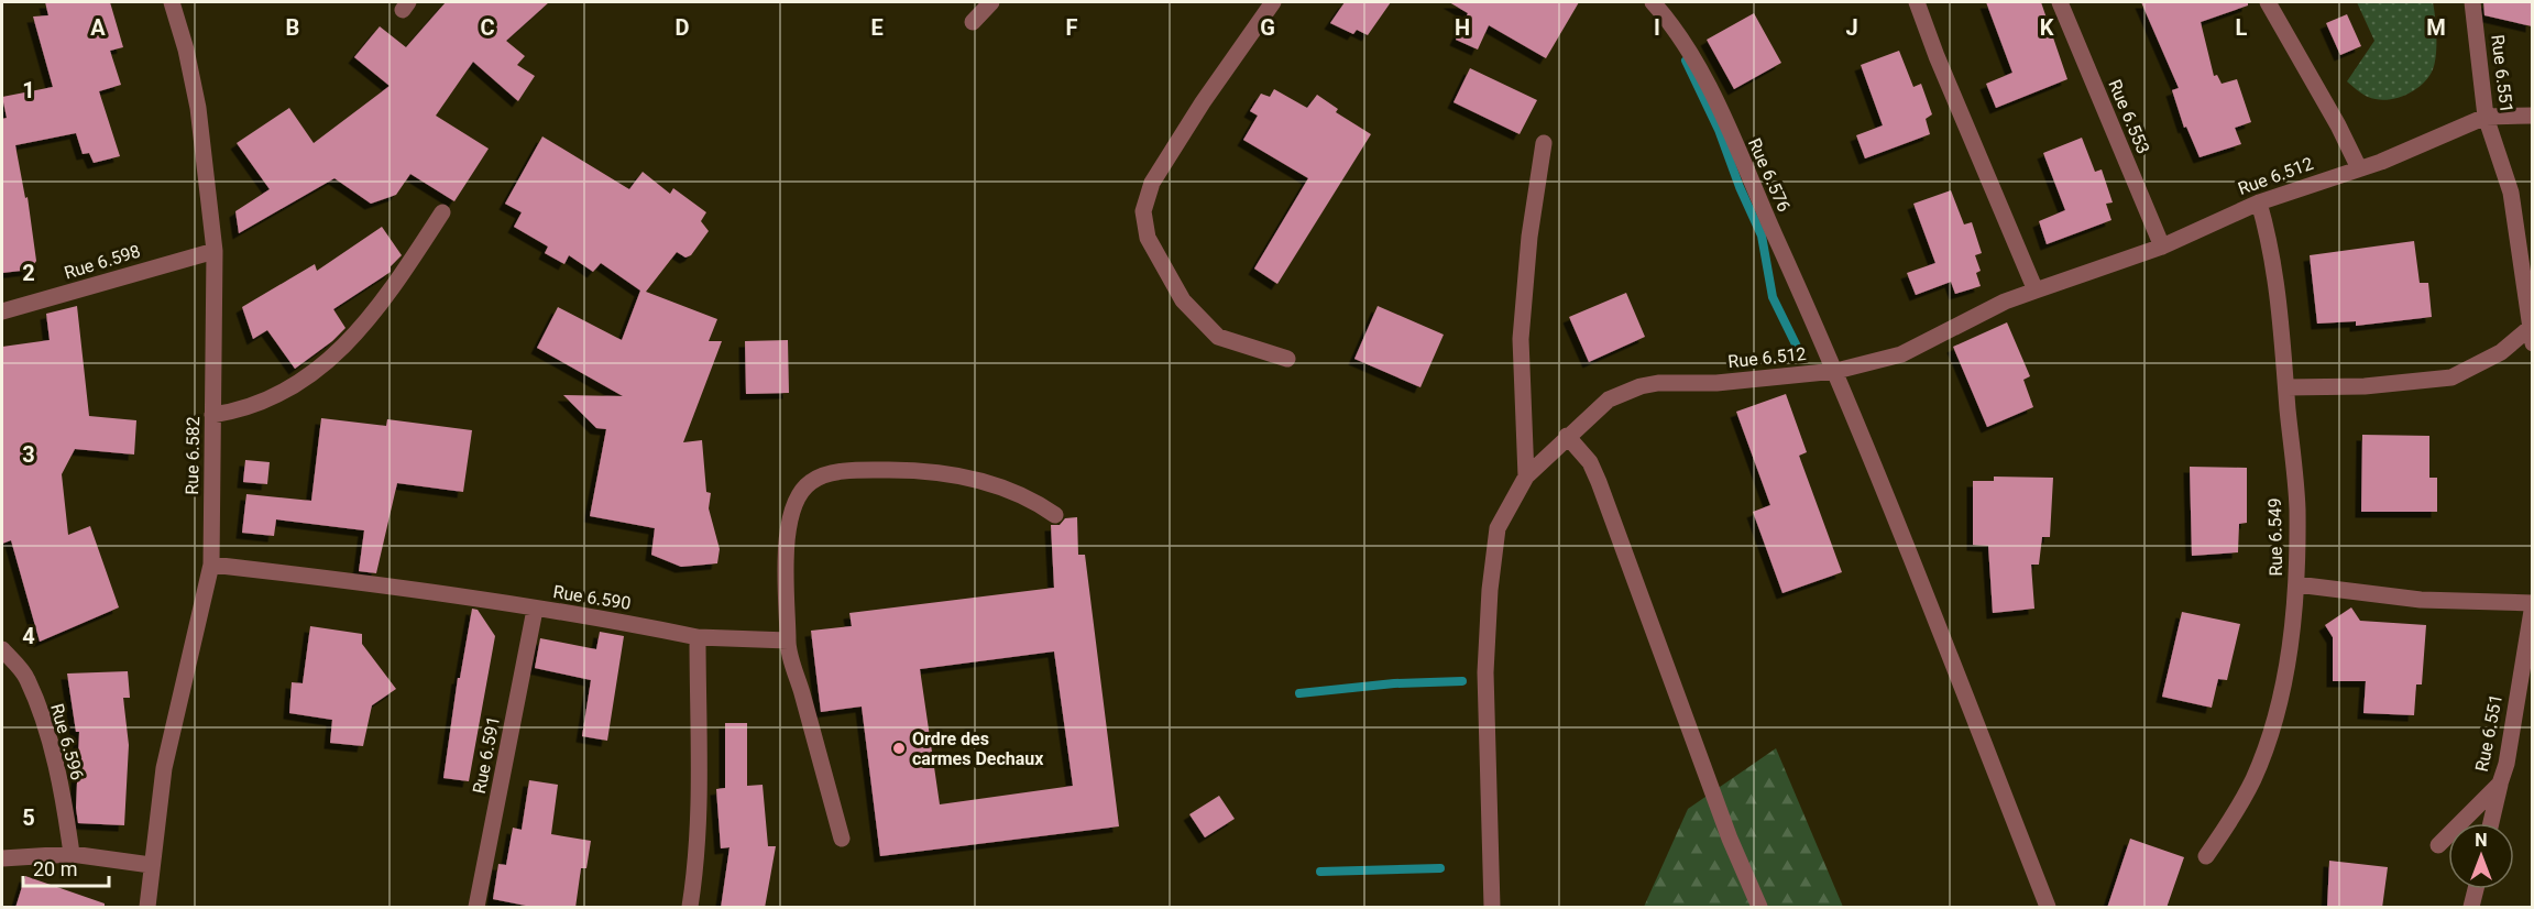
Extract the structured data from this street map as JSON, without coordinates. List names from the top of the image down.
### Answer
{
  "streets": {
    "street": [
      "Rue 6.551",
      "Rue 6.553",
      "Rue 6.576",
      "Rue 6.512",
      "Rue 6.598",
      "Rue 6.582",
      "Rue 6.549",
      "Rue 6.590",
      "Rue 6.596",
      "Rue 6.591"
    ]
  },
  "crossings": [
    ["Rue 6.551", "Rue 6.512"],
    ["Rue 6.553", "Rue 6.512"],
    ["Rue 6.576", "Rue 6.512"],
    ["Rue 6.512", "Rue 6.549"],
    ["Rue 6.598", "Rue 6.582"],
    ["Rue 6.582", "Rue 6.590"],
    ["Rue 6.590", "Rue 6.591"]
  ],
  "places": ["Ordre des carmes Dechaux"],
  "scale_bar": "20 m",
  "north": "top",
  "grid": {
    "columns": [
      "A",
      "B",
      "C",
      "D",
      "E",
      "F",
      "G",
      "H",
      "I",
      "J",
      "K",
      "L",
      "M"
    ],
    "rows": [
      "1",
      "2",
      "3",
      "4",
      "5"
    ]
  }
}
